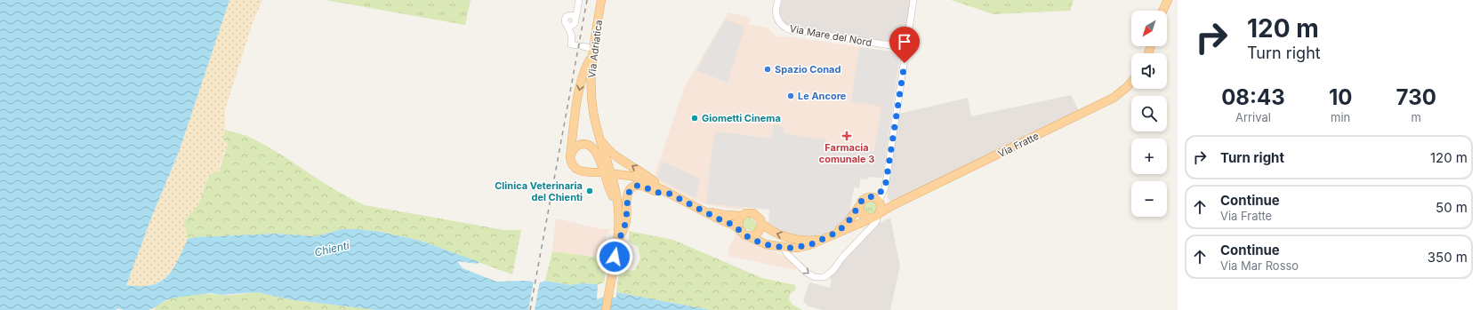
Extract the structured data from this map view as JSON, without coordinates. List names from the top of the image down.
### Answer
{
  "streets": {
    "main road": ["Via Adriatica", "Via Fratte"],
    "street": ["Via Mare del Nord"]
  },
  "water": ["Chienti"],
  "places": {
    "other": [
      "Spazio Conad",
      "Le Ancore",
      "Giometti Cinema",
      "Clinica Veterinaria del Chienti"
    ],
    "health": ["Farmacia comunale 3"]
  },
  "north": "bottom left",
  "page": {
    "turn": ["120 m", "Turn right"],
    "map_buttons": ["+", "−"],
    "eta": [
      "08:43",
      "Arrival",
      "10",
      "min",
      "730",
      "m"
    ],
    "list": [
      {
        "name": "Turn right",
        "value": "120 m"
      },
      {
        "name": "Continue",
        "note": "Via Fratte",
        "value": "50 m"
      },
      {
        "name": "Continue",
        "note": "Via Mar Rosso",
        "value": "350 m"
      }
    ]
  }
}
